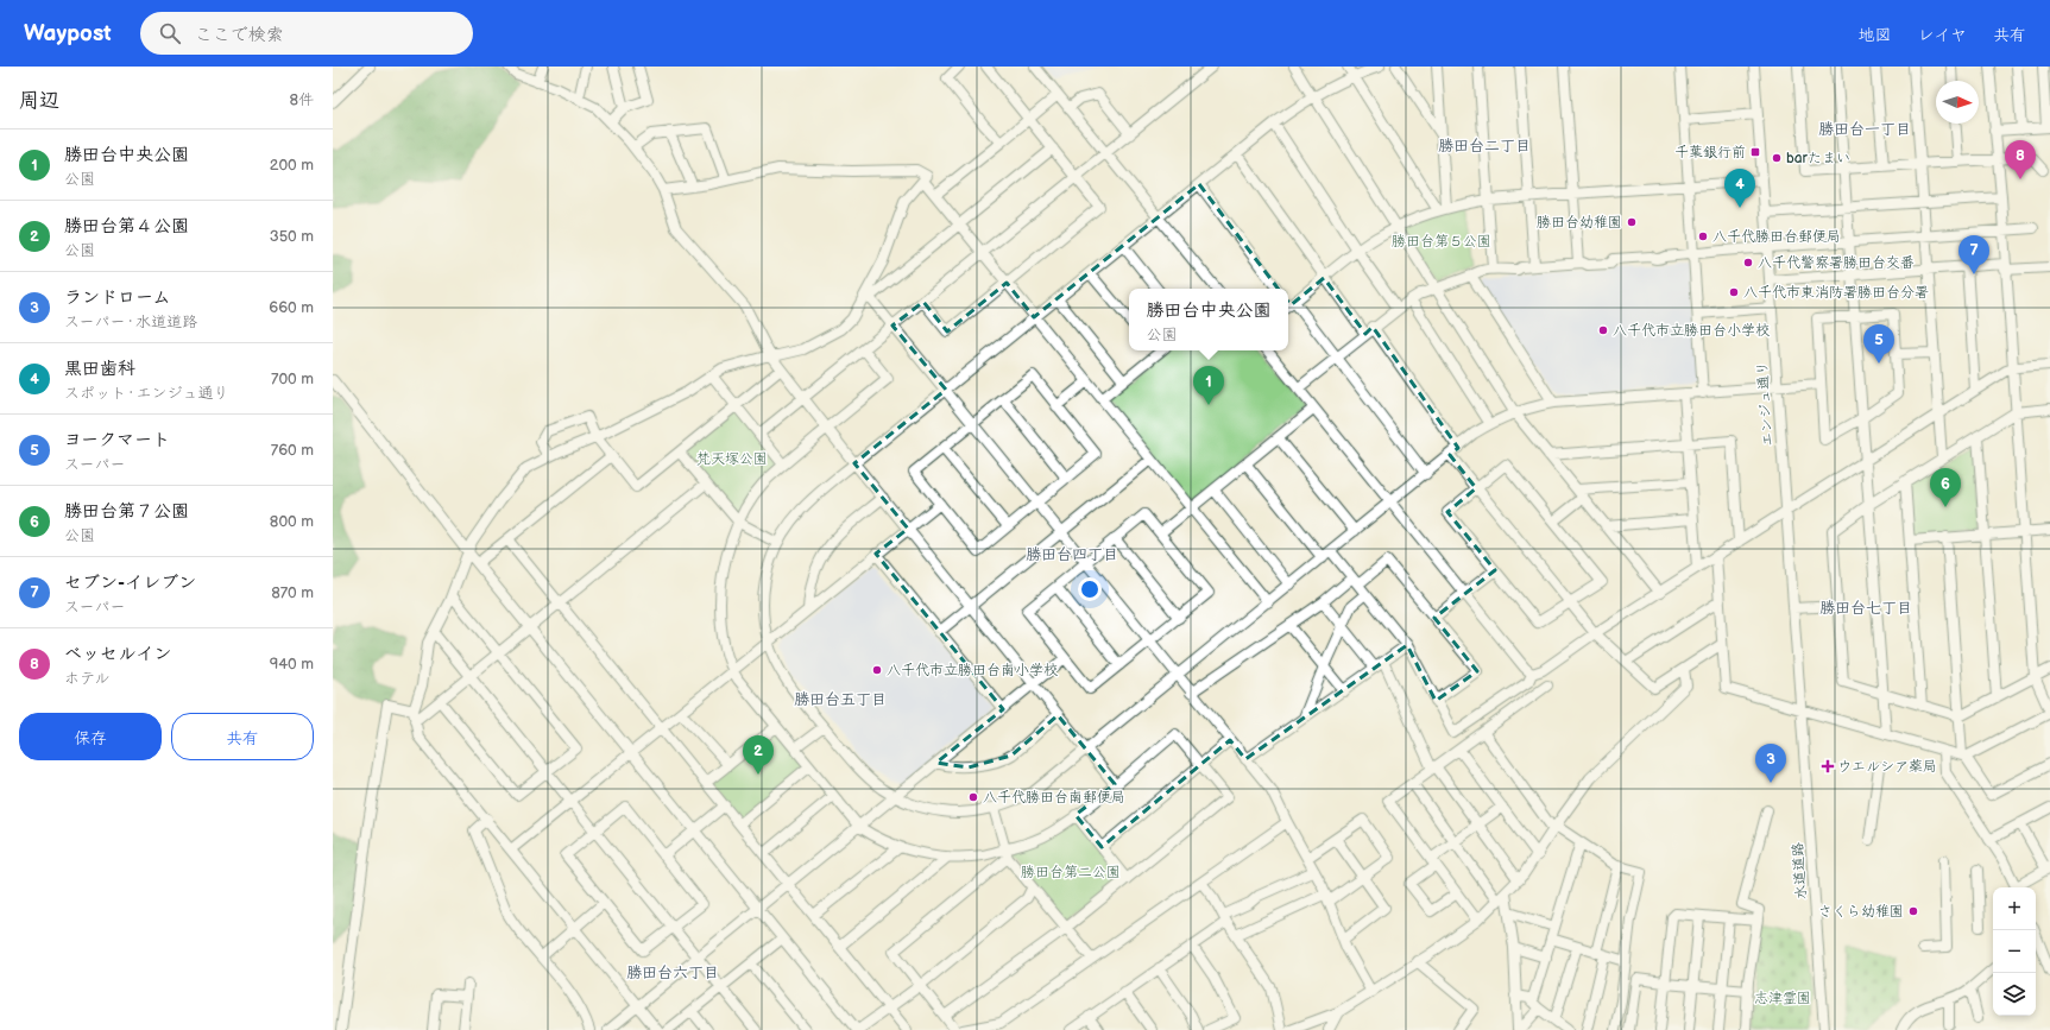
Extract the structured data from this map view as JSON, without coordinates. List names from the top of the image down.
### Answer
{
  "streets": {
    "street": ["エンジュ通り", "水道道路"]
  },
  "crossings": [
    ["エンジュ通り", "水道道路"]
  ],
  "districts": [
    "勝田台一丁目",
    "勝田台二丁目",
    "勝田台四丁目",
    "勝田台七丁目",
    "勝田台五丁目",
    "勝田台六丁目"
  ],
  "parks": [
    "勝田台第５公園",
    "梵天塚公園",
    "勝田台第二公園",
    "志津霊園"
  ],
  "places": {
    "transit": ["千葉銀行前"],
    "other": [
      "barたまい",
      "勝田台幼稚園",
      "八千代勝田台郵便局",
      "八千代警察署勝田台交番",
      "八千代市東消防署勝田台分署",
      "八千代市立勝田台小学校",
      "八千代市立勝田台南小学校",
      "八千代勝田台南郵便局",
      "さくら幼稚園"
    ],
    "health": ["ウエルシア薬局"]
  },
  "north": "right",
  "page": {
    "header": "Waypost",
    "search": "ここで検索",
    "nav": ["地図", "レイヤ", "共有"],
    "heading": ["周辺", "8件"],
    "list": [
      {
        "mark": "1",
        "name": "勝田台中央公園",
        "note": "公園",
        "value": "200 m"
      },
      {
        "mark": "2",
        "name": "勝田台第４公園",
        "note": "公園",
        "value": "350 m"
      },
      {
        "mark": "3",
        "name": "ランドローム",
        "note": "スーパー · 水道道路",
        "value": "660 m"
      },
      {
        "mark": "4",
        "name": "黒田歯科",
        "note": "スポット · エンジュ通り",
        "value": "700 m"
      },
      {
        "mark": "5",
        "name": "ヨークマート",
        "note": "スーパー",
        "value": "760 m"
      },
      {
        "mark": "6",
        "name": "勝田台第７公園",
        "note": "公園",
        "value": "800 m"
      },
      {
        "mark": "7",
        "name": "セブン-イレブン",
        "note": "スーパー",
        "value": "870 m"
      },
      {
        "mark": "8",
        "name": "ベッセルイン",
        "note": "ホテル",
        "value": "940 m"
      }
    ],
    "pins": [
      "8",
      "4",
      "7",
      "5",
      "1",
      "6",
      "2",
      "3"
    ],
    "popup": ["勝田台中央公園", "公園"],
    "buttons": ["保存", "共有"],
    "map_buttons": ["+", "−"]
  }
}
